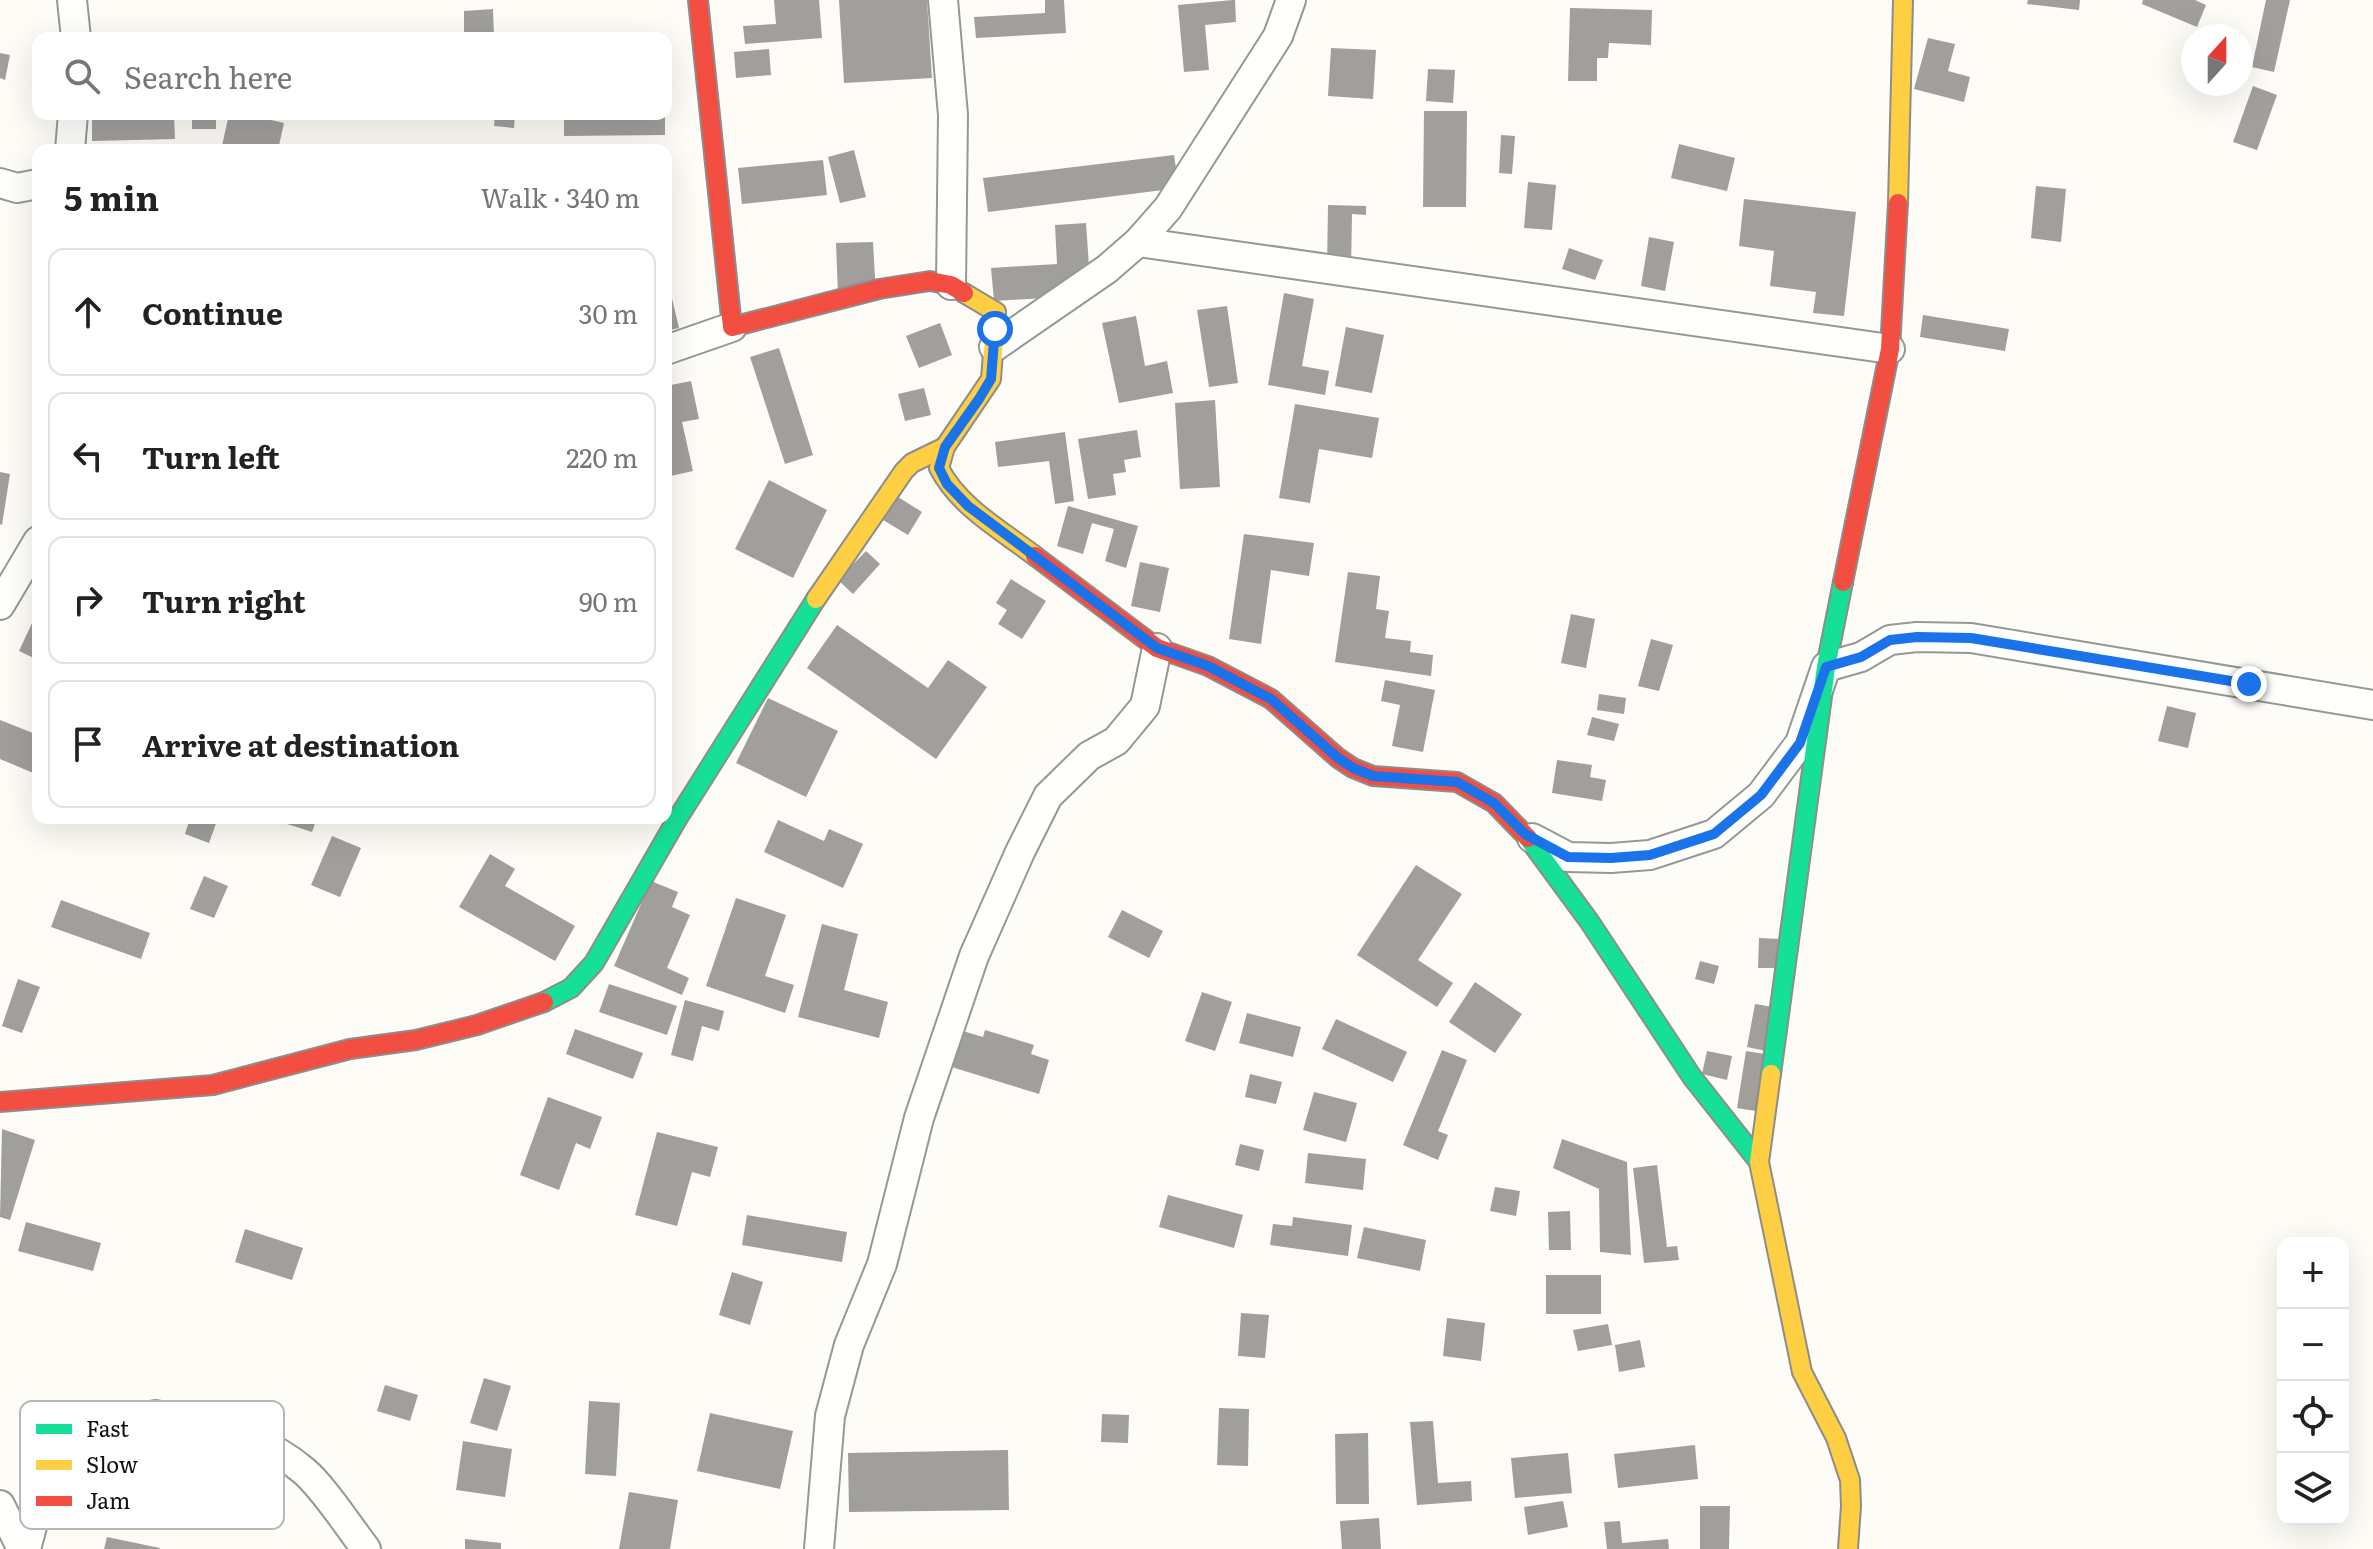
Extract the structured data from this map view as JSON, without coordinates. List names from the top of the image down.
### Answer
{
  "legend": ["Fast", "Slow", "Jam"],
  "north": "top",
  "page": {
    "search": "Search here",
    "heading": ["5 min", "Walk · 340 m"],
    "list": [
      ["Continue", "30 m"],
      ["Turn left", "220 m"],
      ["Turn right", "90 m"],
      "Arrive at destination"
    ],
    "map_buttons": ["+", "−"]
  }
}
